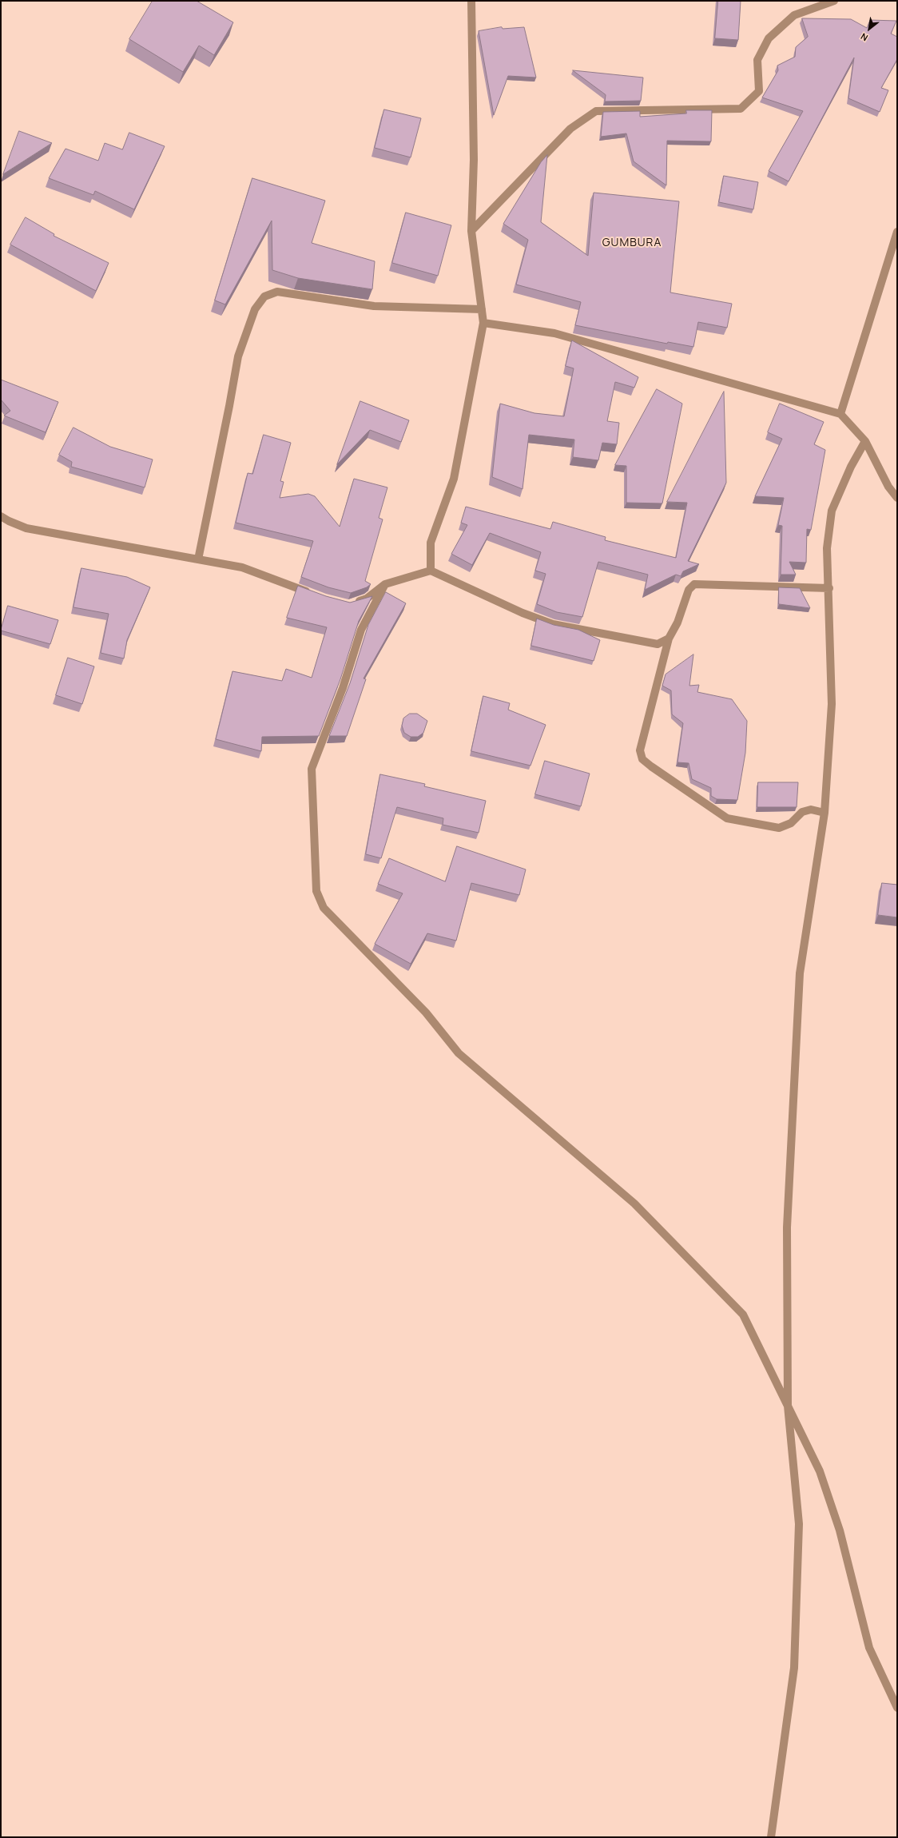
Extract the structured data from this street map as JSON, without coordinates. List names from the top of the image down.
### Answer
{
  "districts": ["GUMBURA"],
  "north": "bottom left"
}
